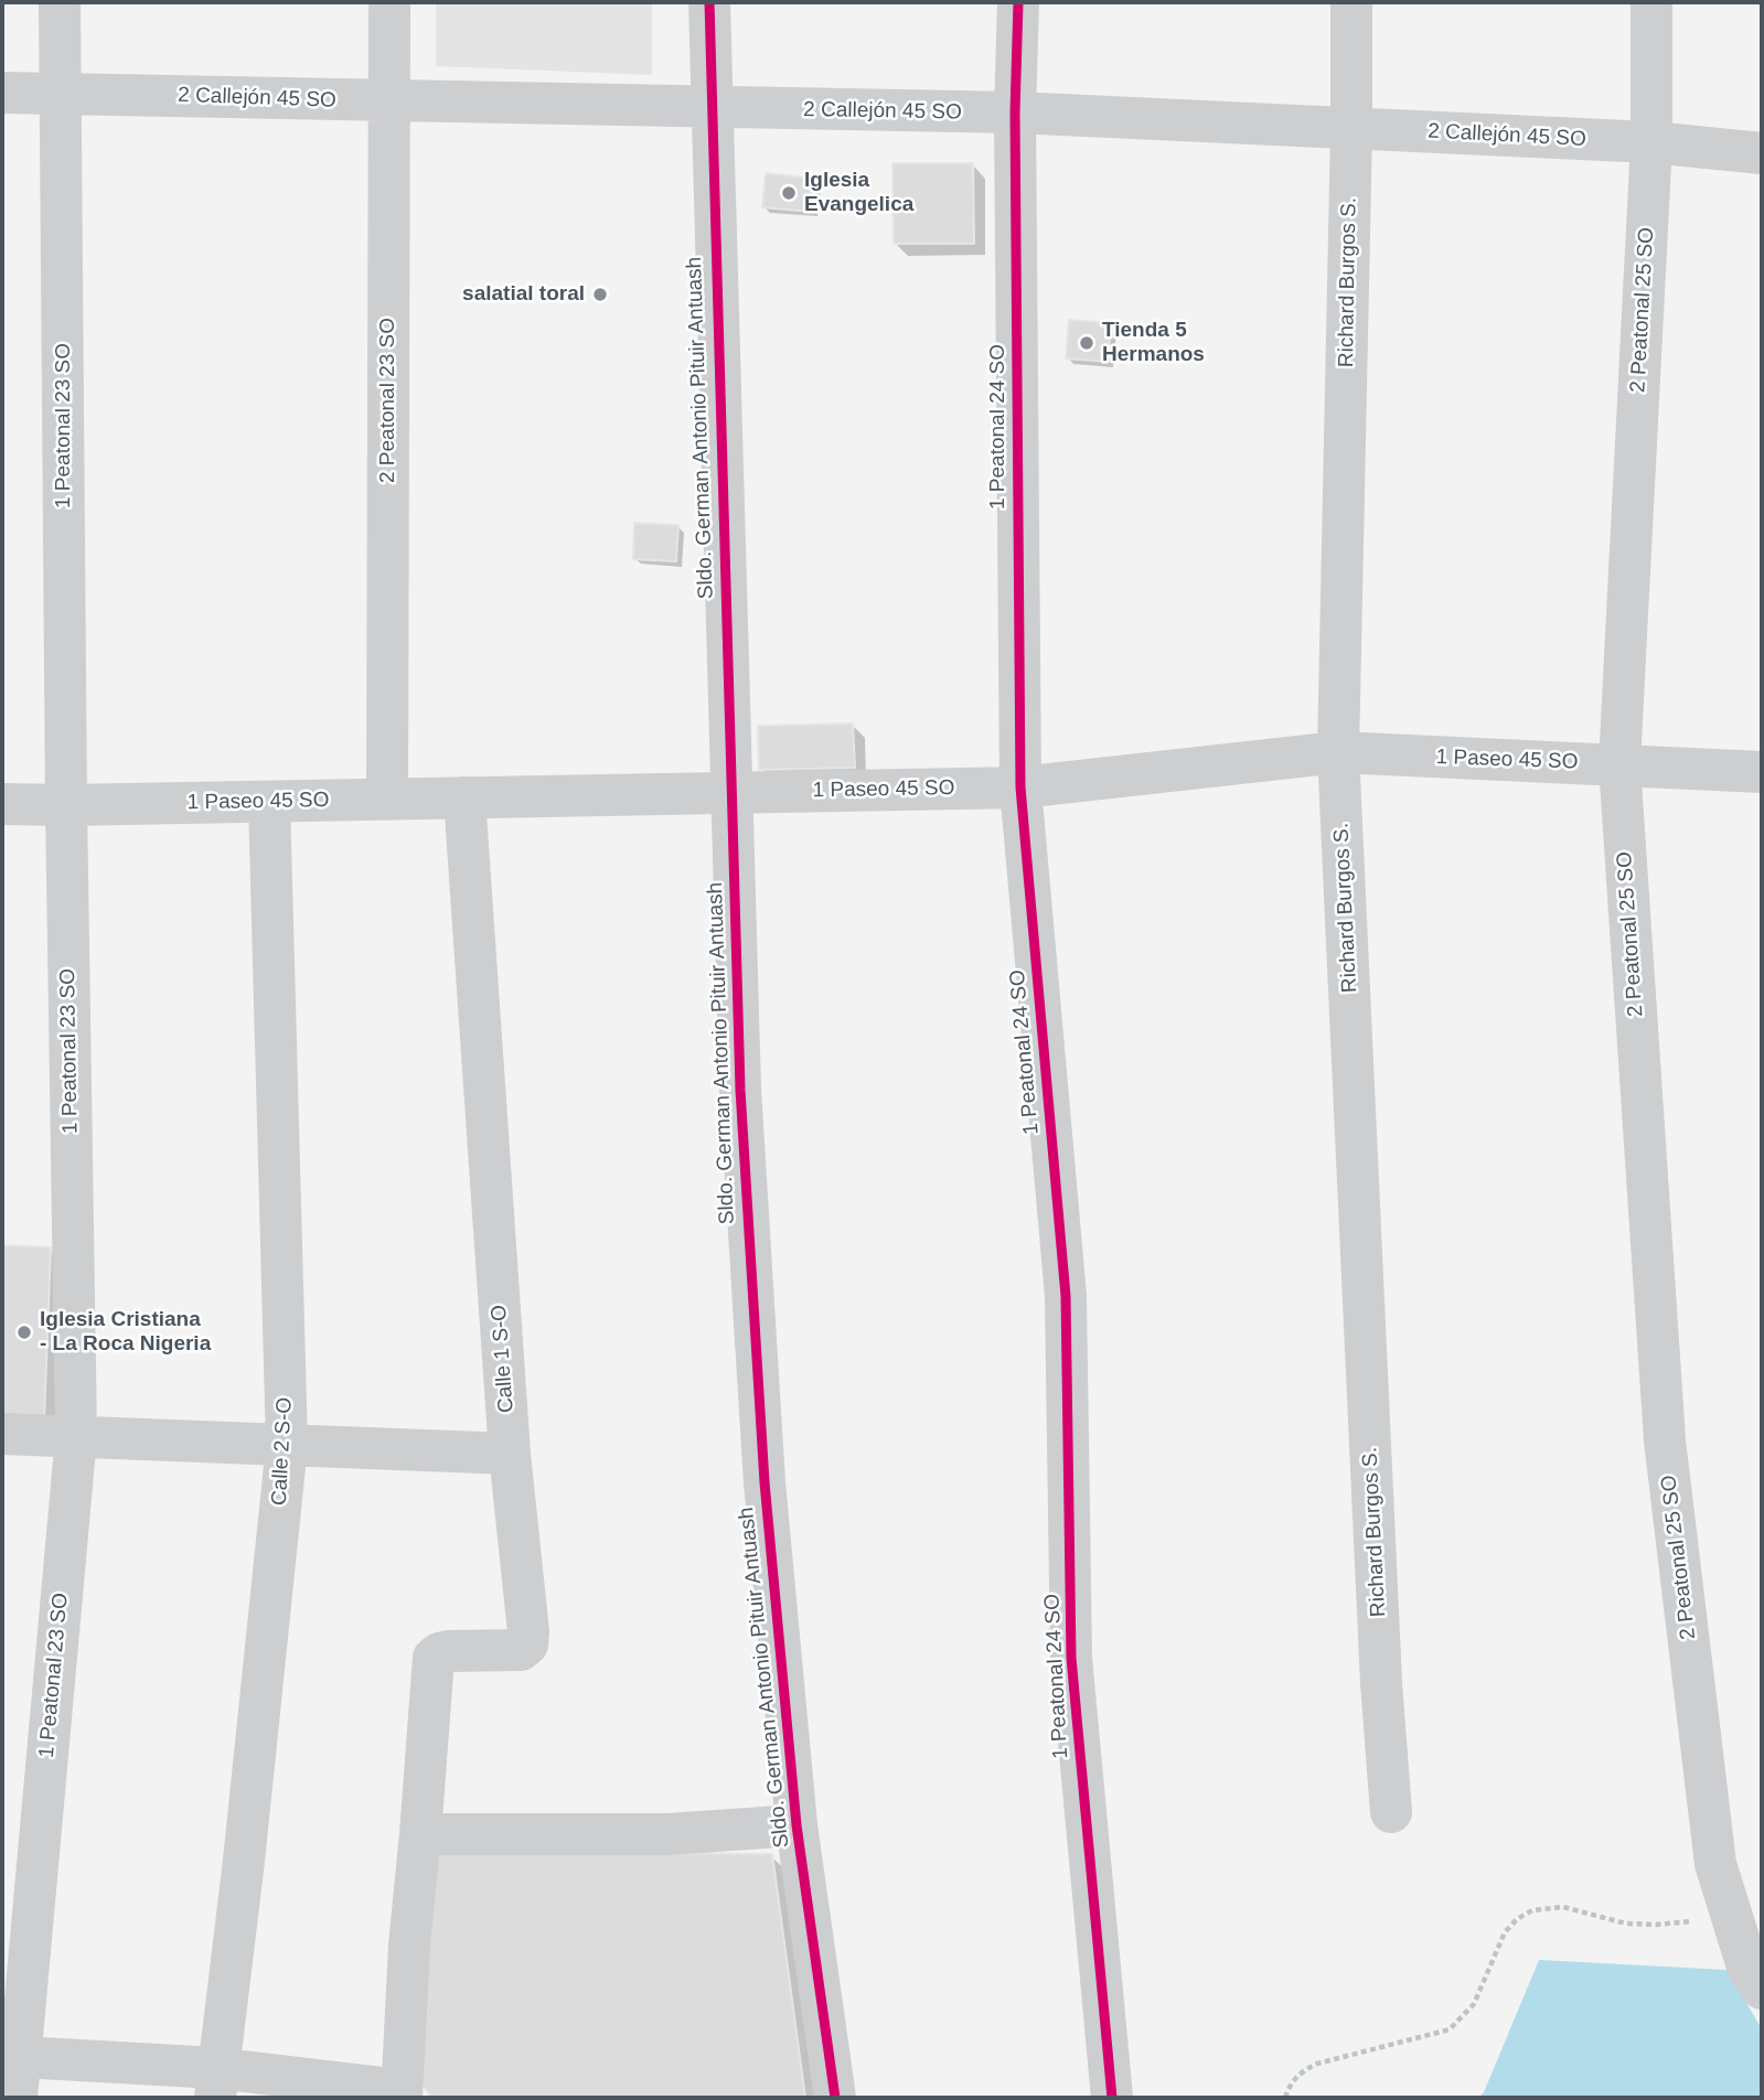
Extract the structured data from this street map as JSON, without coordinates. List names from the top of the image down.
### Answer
{
  "streets": {
    "street": [
      "2 Callejón 45 SO",
      "Richard Burgos S.",
      "2 Peatonal 25 SO",
      "2 Peatonal 23 SO",
      "1 Peatonal 23 SO",
      "1 Peatonal 24 SO",
      "Sldo. German Antonio Pituir Antuash",
      "1 Paseo 45 SO",
      "Calle 1 S-O",
      "Calle 2 S-O"
    ]
  },
  "crossings": [
    ["2 Callejón 45 SO", "Richard Burgos S."],
    ["2 Callejón 45 SO", "2 Peatonal 25 SO"],
    ["2 Callejón 45 SO", "2 Peatonal 23 SO"],
    ["2 Callejón 45 SO", "1 Peatonal 23 SO"],
    ["2 Callejón 45 SO", "1 Peatonal 24 SO"],
    ["2 Callejón 45 SO", "Sldo. German Antonio Pituir Antuash"],
    ["Richard Burgos S.", "1 Paseo 45 SO"],
    ["2 Peatonal 25 SO", "1 Paseo 45 SO"],
    ["2 Peatonal 23 SO", "1 Paseo 45 SO"],
    ["1 Peatonal 23 SO", "1 Paseo 45 SO"],
    ["1 Peatonal 24 SO", "1 Paseo 45 SO"],
    ["Sldo. German Antonio Pituir Antuash", "1 Paseo 45 SO"],
    ["1 Paseo 45 SO", "Calle 1 S-O"],
    ["1 Paseo 45 SO", "Calle 2 S-O"]
  ],
  "places": [
    "Iglesia Evangelica",
    "salatial toral",
    "Tienda 5 Hermanos",
    "Iglesia Cristiana - La Roca Nigeria"
  ]
}
